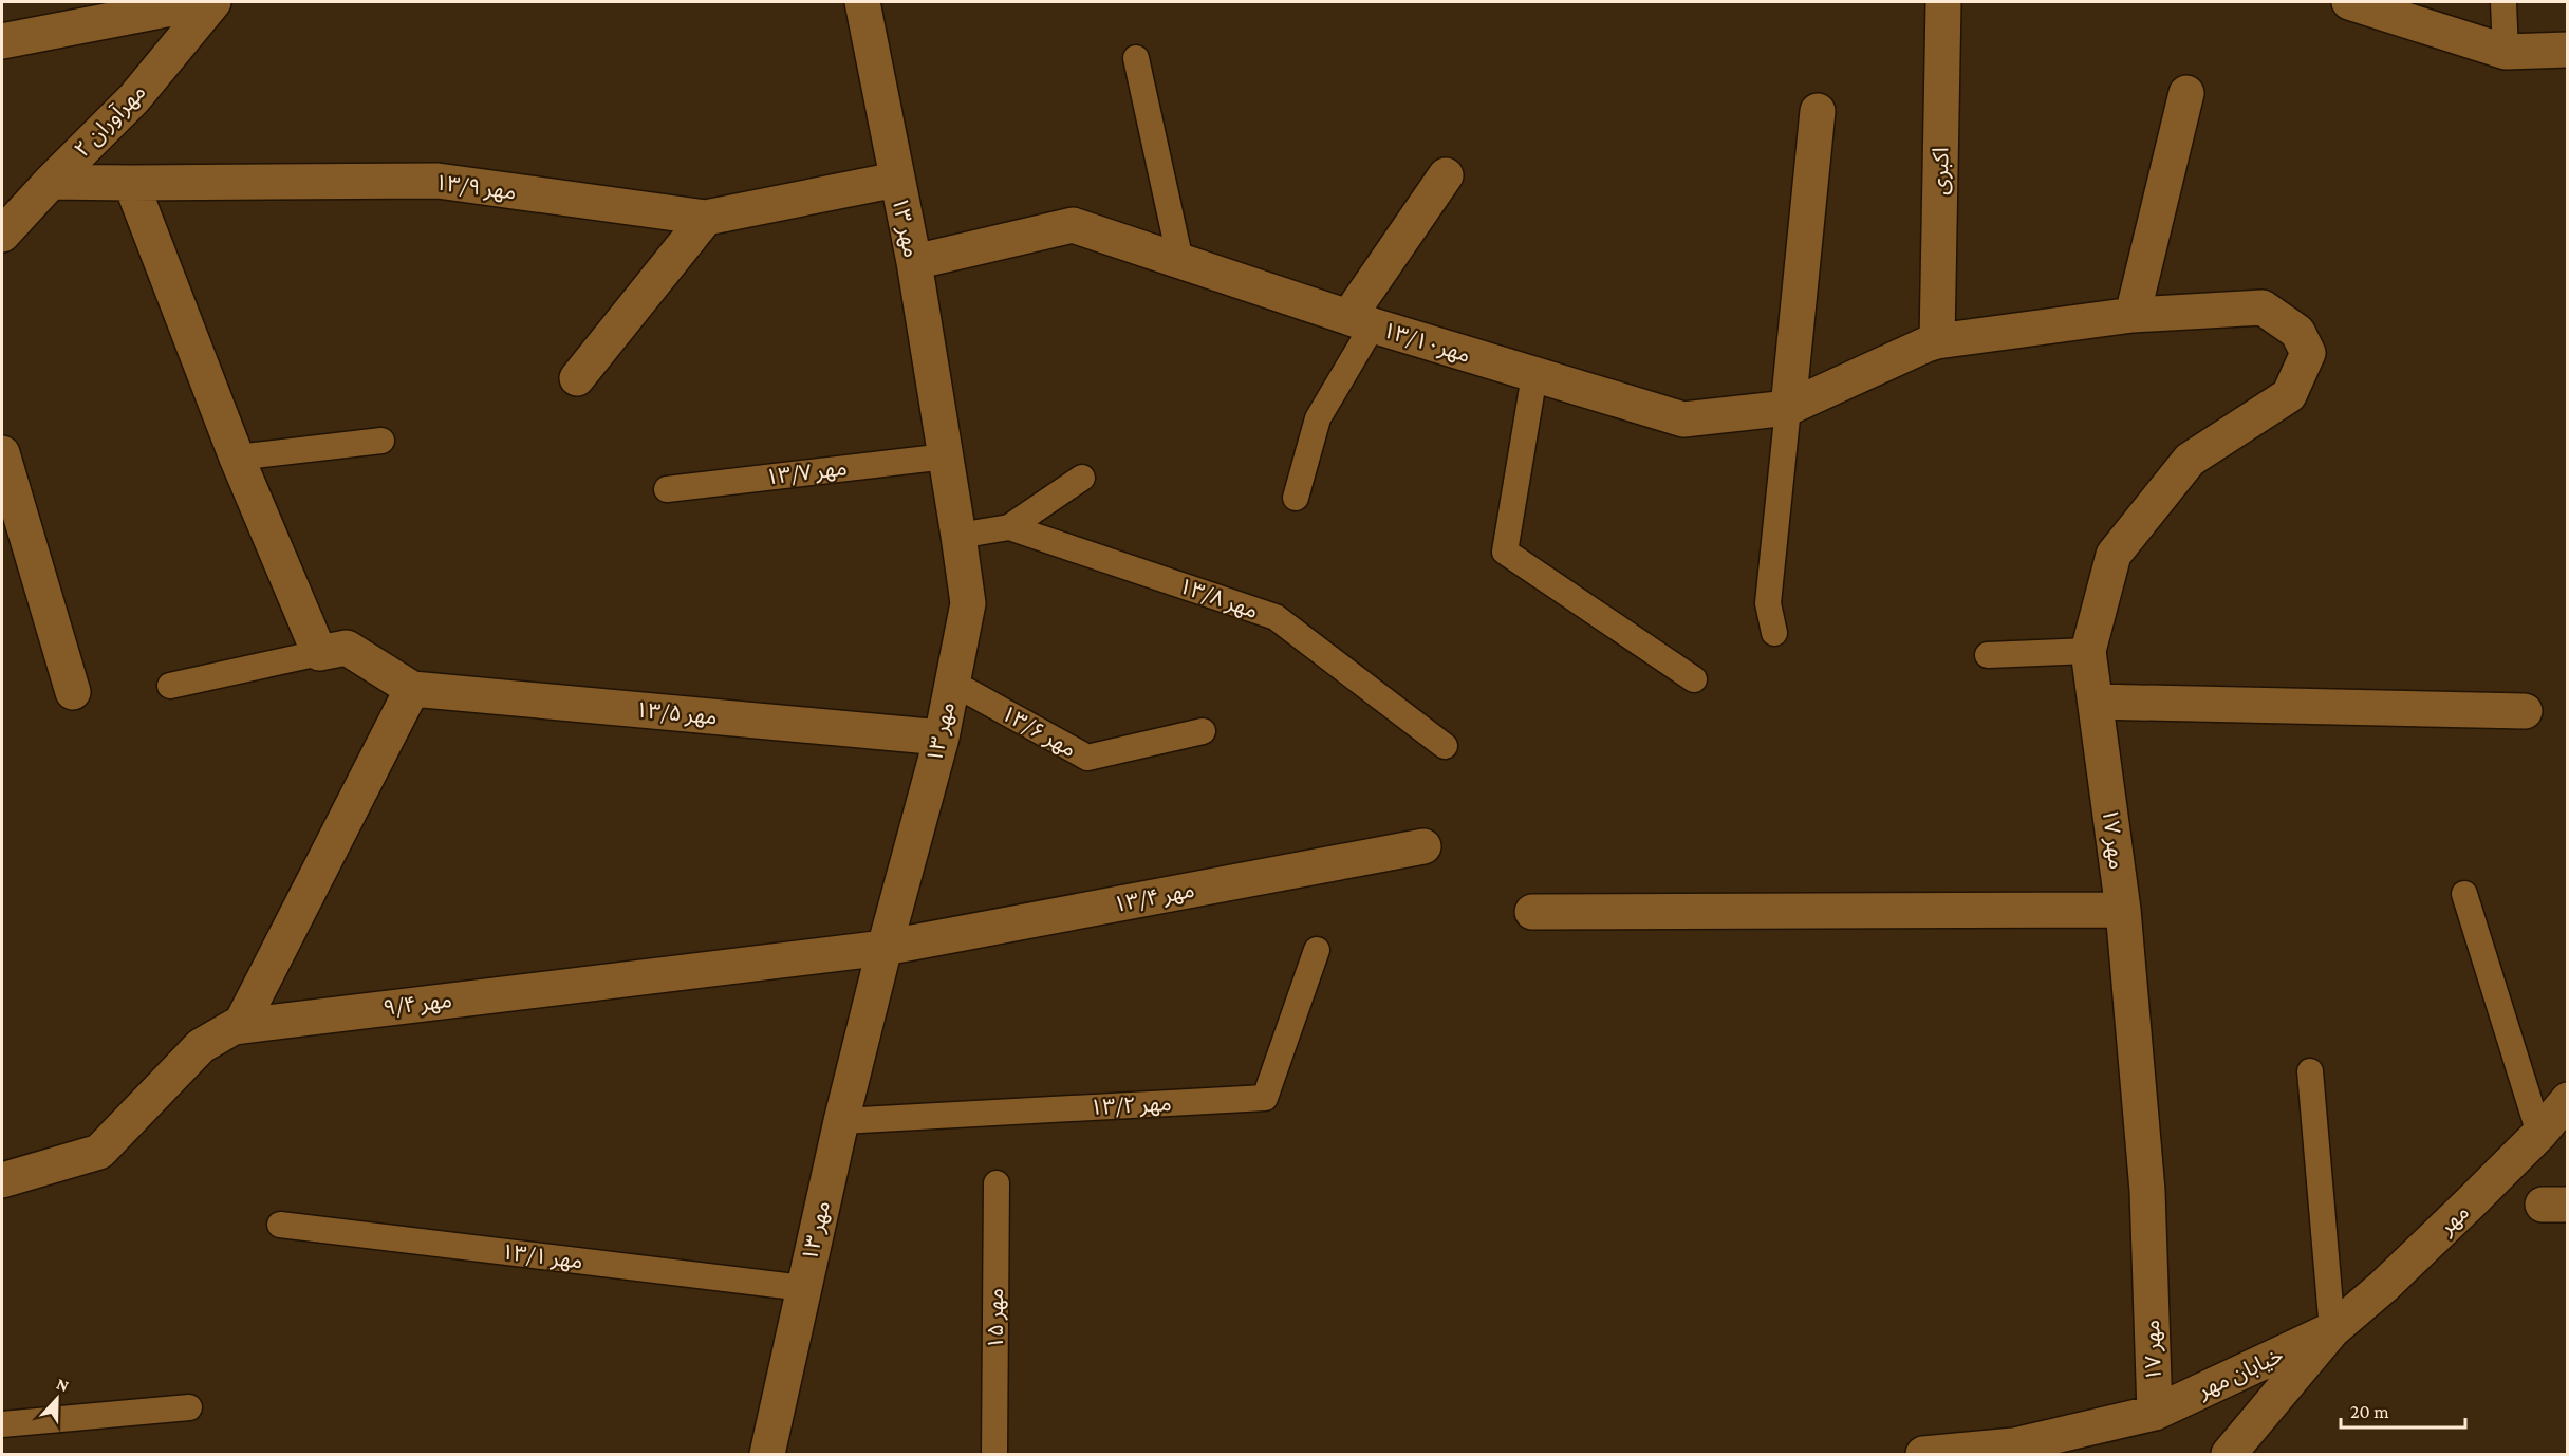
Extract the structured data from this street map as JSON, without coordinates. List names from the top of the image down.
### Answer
{
  "streets": {
    "street": [
      "مهرآوران ۲",
      "اکبری",
      "مهر ۱۳/۹",
      "مهر ۱۳",
      "مهر۱۳/۱۰",
      "مهر ۱۳/۵",
      "مهر ۱۷",
      "مهر ۱۳/۴",
      "مهر ۹/۴",
      "مهر",
      "خیابان مهر"
    ],
    "lane": [
      "مهر ۱۳/۷",
      "مهر ۱۳/۸",
      "مهر ۱۳/۶",
      "مهر ۱۳/۲",
      "مهر ۱۳/۱",
      "مهر ۱۵"
    ]
  },
  "crossings": [
    ["مهرآوران ۲", "مهر ۱۳/۹"],
    ["اکبری", "مهر۱۳/۱۰"],
    ["مهر ۱۳/۹", "مهر ۱۳"],
    ["مهر ۱۳", "مهر۱۳/۱۰"],
    ["مهر ۱۳", "مهر ۱۳/۷"],
    ["مهر ۱۳", "مهر ۱۳/۸"],
    ["مهر ۱۳", "مهر ۱۳/۵"],
    ["مهر ۱۳", "مهر ۱۳/۶"],
    ["مهر ۱۳", "مهر ۱۳/۴"],
    ["مهر ۱۳", "مهر ۹/۴"],
    ["مهر ۱۳", "مهر ۱۳/۲"],
    ["مهر ۱۳", "مهر ۱۳/۱"],
    ["مهر۱۳/۱۰", "مهر ۱۷"],
    ["مهر ۱۷", "خیابان مهر"],
    ["مهر ۱۳/۴", "مهر ۹/۴"],
    ["مهر", "خیابان مهر"]
  ],
  "scale_bar": "20 m",
  "north": "top"
}
